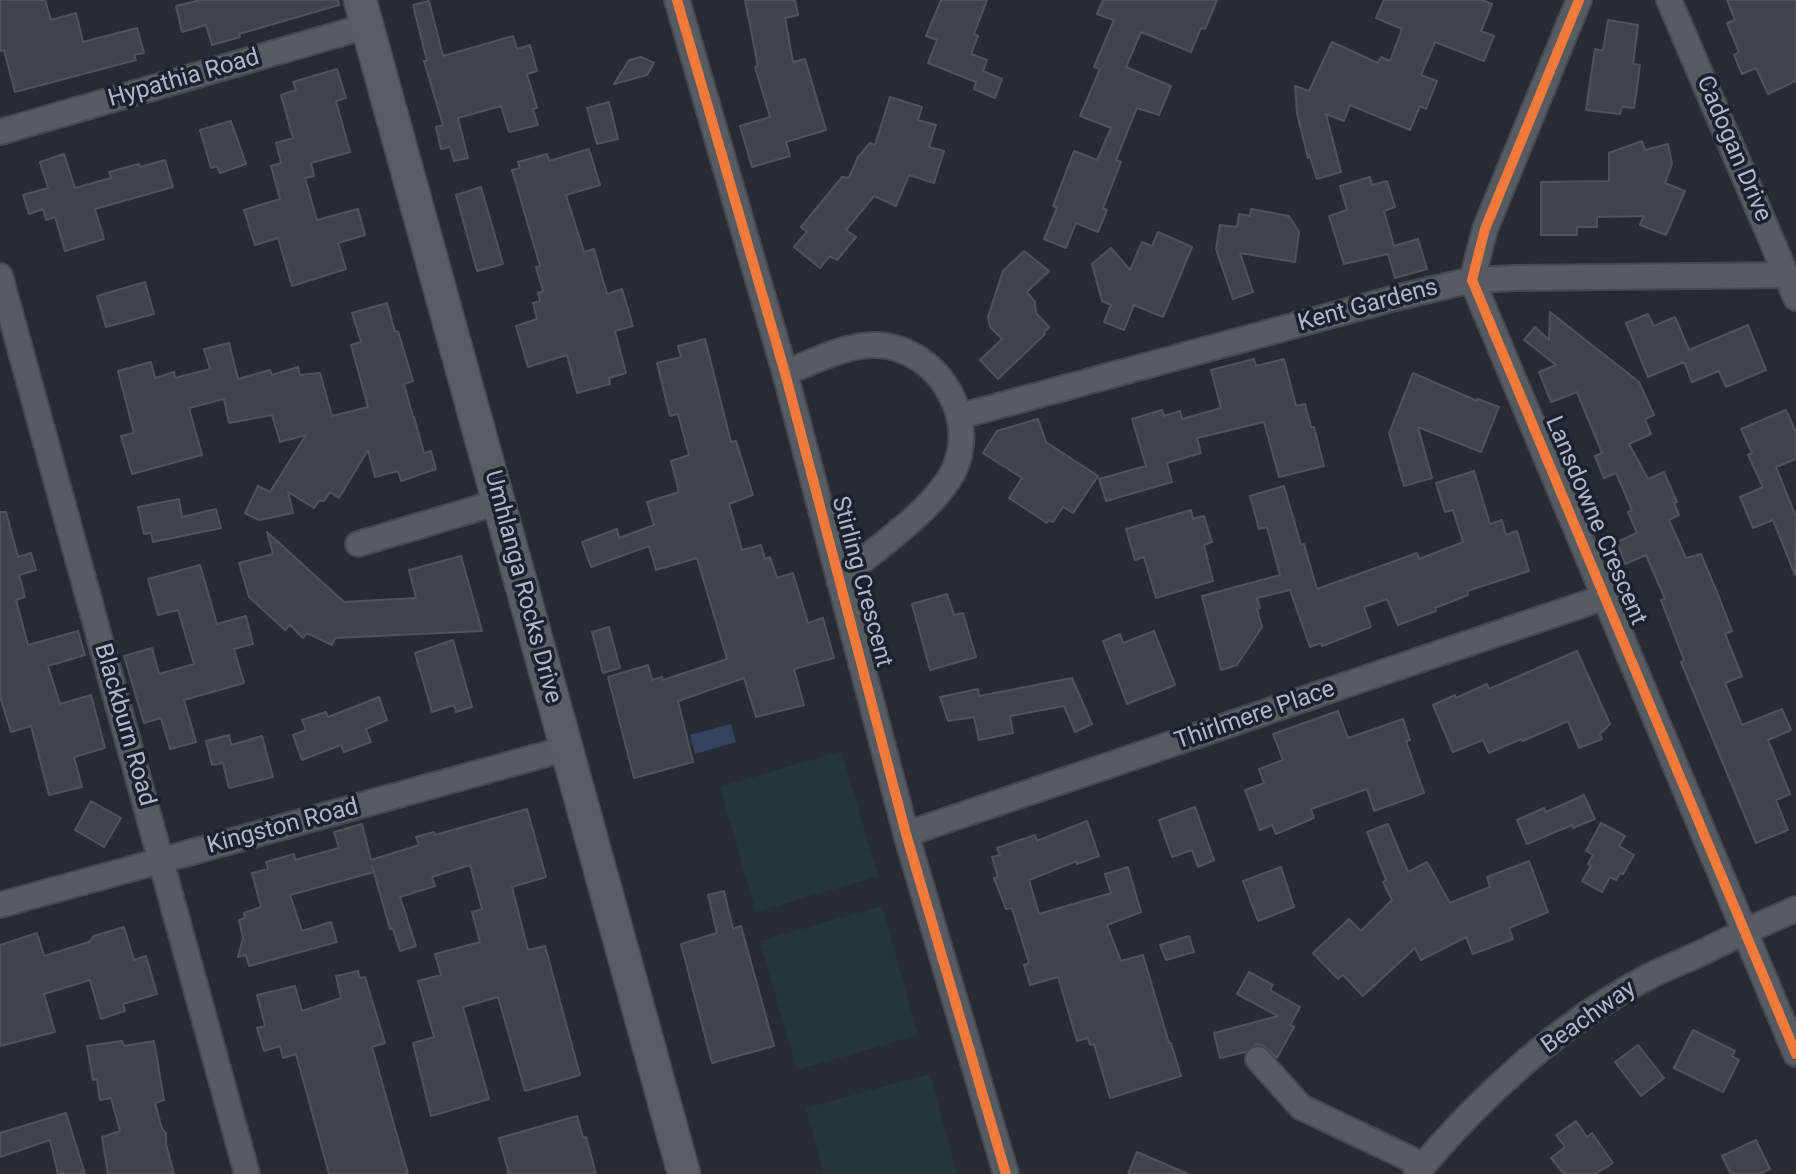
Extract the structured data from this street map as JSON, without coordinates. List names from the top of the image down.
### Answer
{
  "streets": {
    "main road": ["Umhlanga Rocks Drive"],
    "street": [
      "Hypathia Road",
      "Cadogan Drive",
      "Kent Gardens",
      "Lansdowne Crescent",
      "Stirling Crescent",
      "Thirlmere Place",
      "Blackburn Road",
      "Kingston Road",
      "Beachway"
    ]
  },
  "crossings": [
    ["Hypathia Road", "Umhlanga Rocks Drive"],
    ["Cadogan Drive", "Kent Gardens"],
    ["Kent Gardens", "Lansdowne Crescent"],
    ["Lansdowne Crescent", "Thirlmere Place"],
    ["Lansdowne Crescent", "Beachway"],
    ["Stirling Crescent", "Thirlmere Place"],
    ["Umhlanga Rocks Drive", "Kingston Road"],
    ["Blackburn Road", "Kingston Road"]
  ]
}
